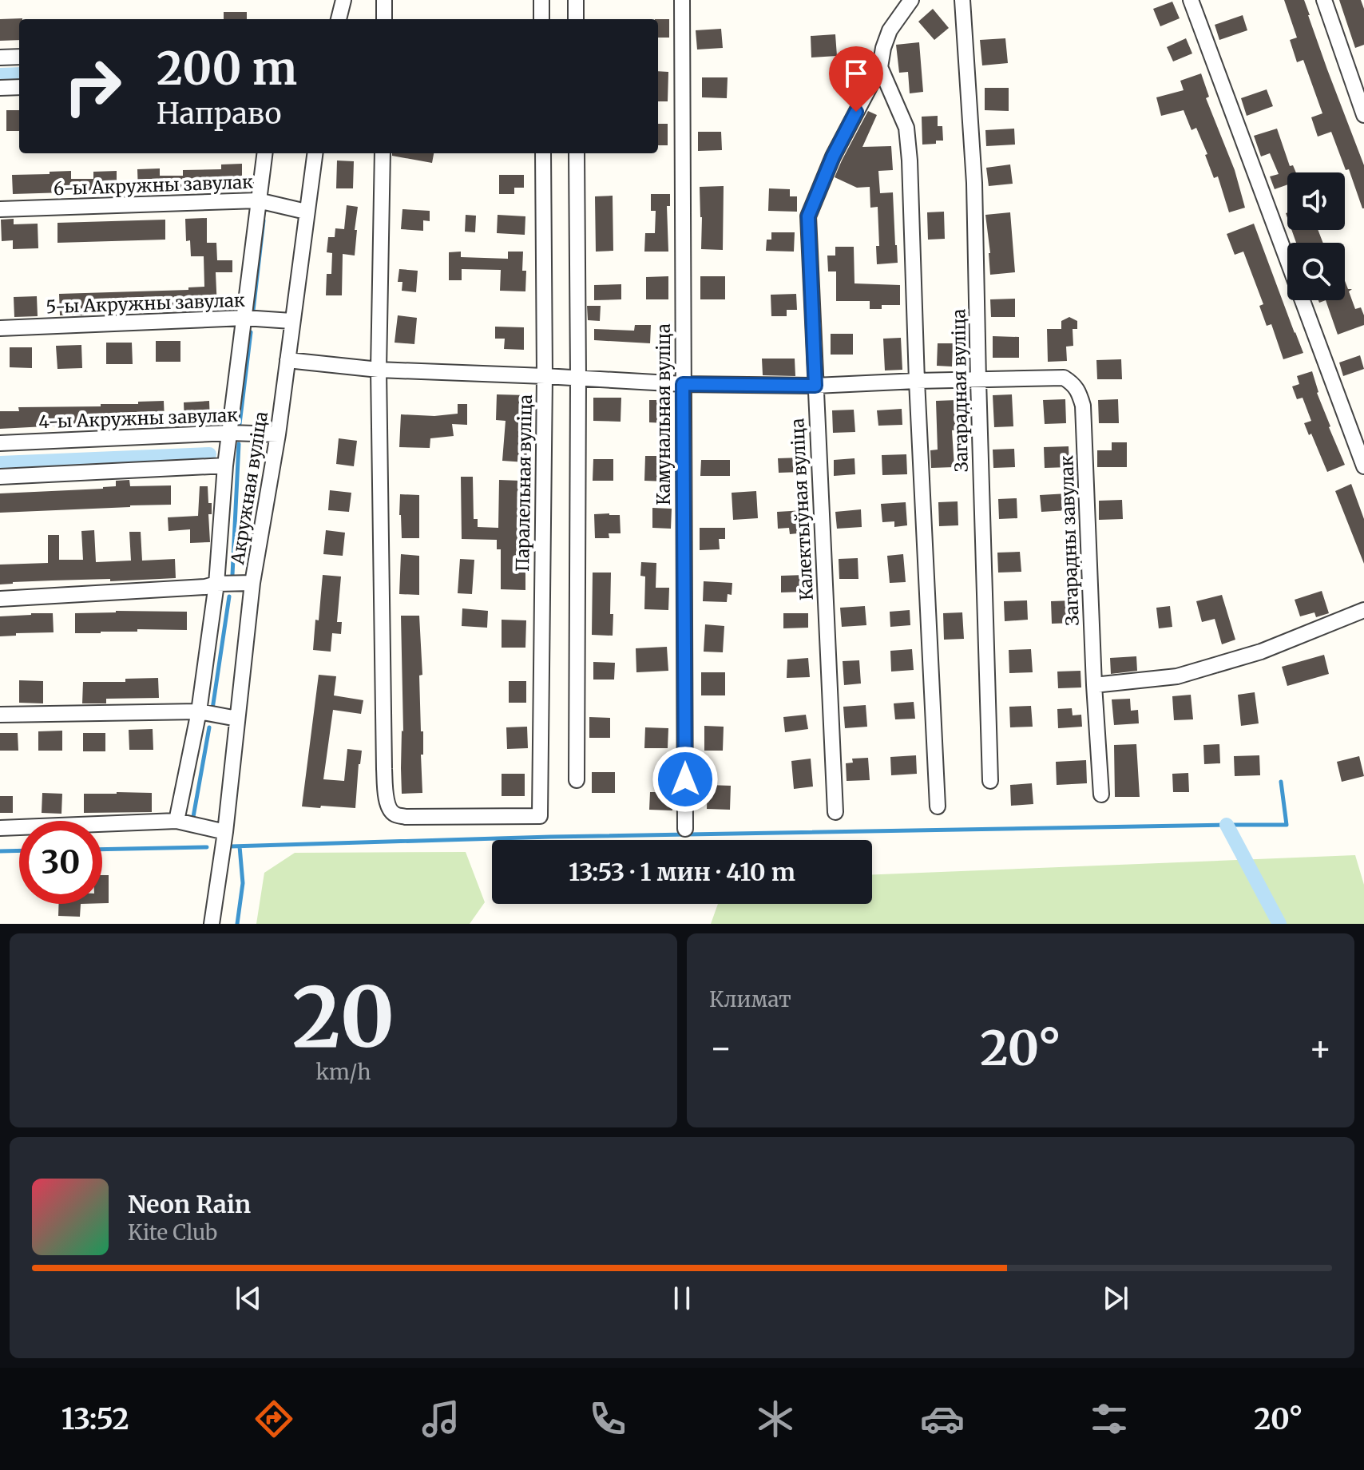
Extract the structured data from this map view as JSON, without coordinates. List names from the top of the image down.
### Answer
{
  "streets": {
    "street": [
      "6-ы Акружны завулак",
      "5-ы Акружны завулак",
      "Загарадная вуліца",
      "Камунальная вуліца",
      "4-ы Акружны завулак",
      "Паралельная вуліца",
      "Акружная вуліца",
      "Калектыўная вуліца",
      "Загарадны завулак"
    ]
  },
  "crossings": [
    ["6-ы Акружны завулак", "Акружная вуліца"],
    ["5-ы Акружны завулак", "Акружная вуліца"],
    ["Загарадная вуліца", "Загарадны завулак"],
    ["Камунальная вуліца", "Загарадны завулак"],
    ["4-ы Акружны завулак", "Акружная вуліца"],
    ["Паралельная вуліца", "Загарадны завулак"],
    ["Акружная вуліца", "Загарадны завулак"],
    ["Калектыўная вуліца", "Загарадны завулак"]
  ],
  "page": {
    "turn": ["200 m", "Направо"],
    "limit": "30",
    "trip": "13:53 · 1 мин · 410 m",
    "tile": [
      ["20", "km/h"],
      "Климат"
    ],
    "heat": ["−", "20°", "+"],
    "song": ["Neon Rain", "Kite Club"],
    "tabs": ["13:52", "20°"]
  }
}
